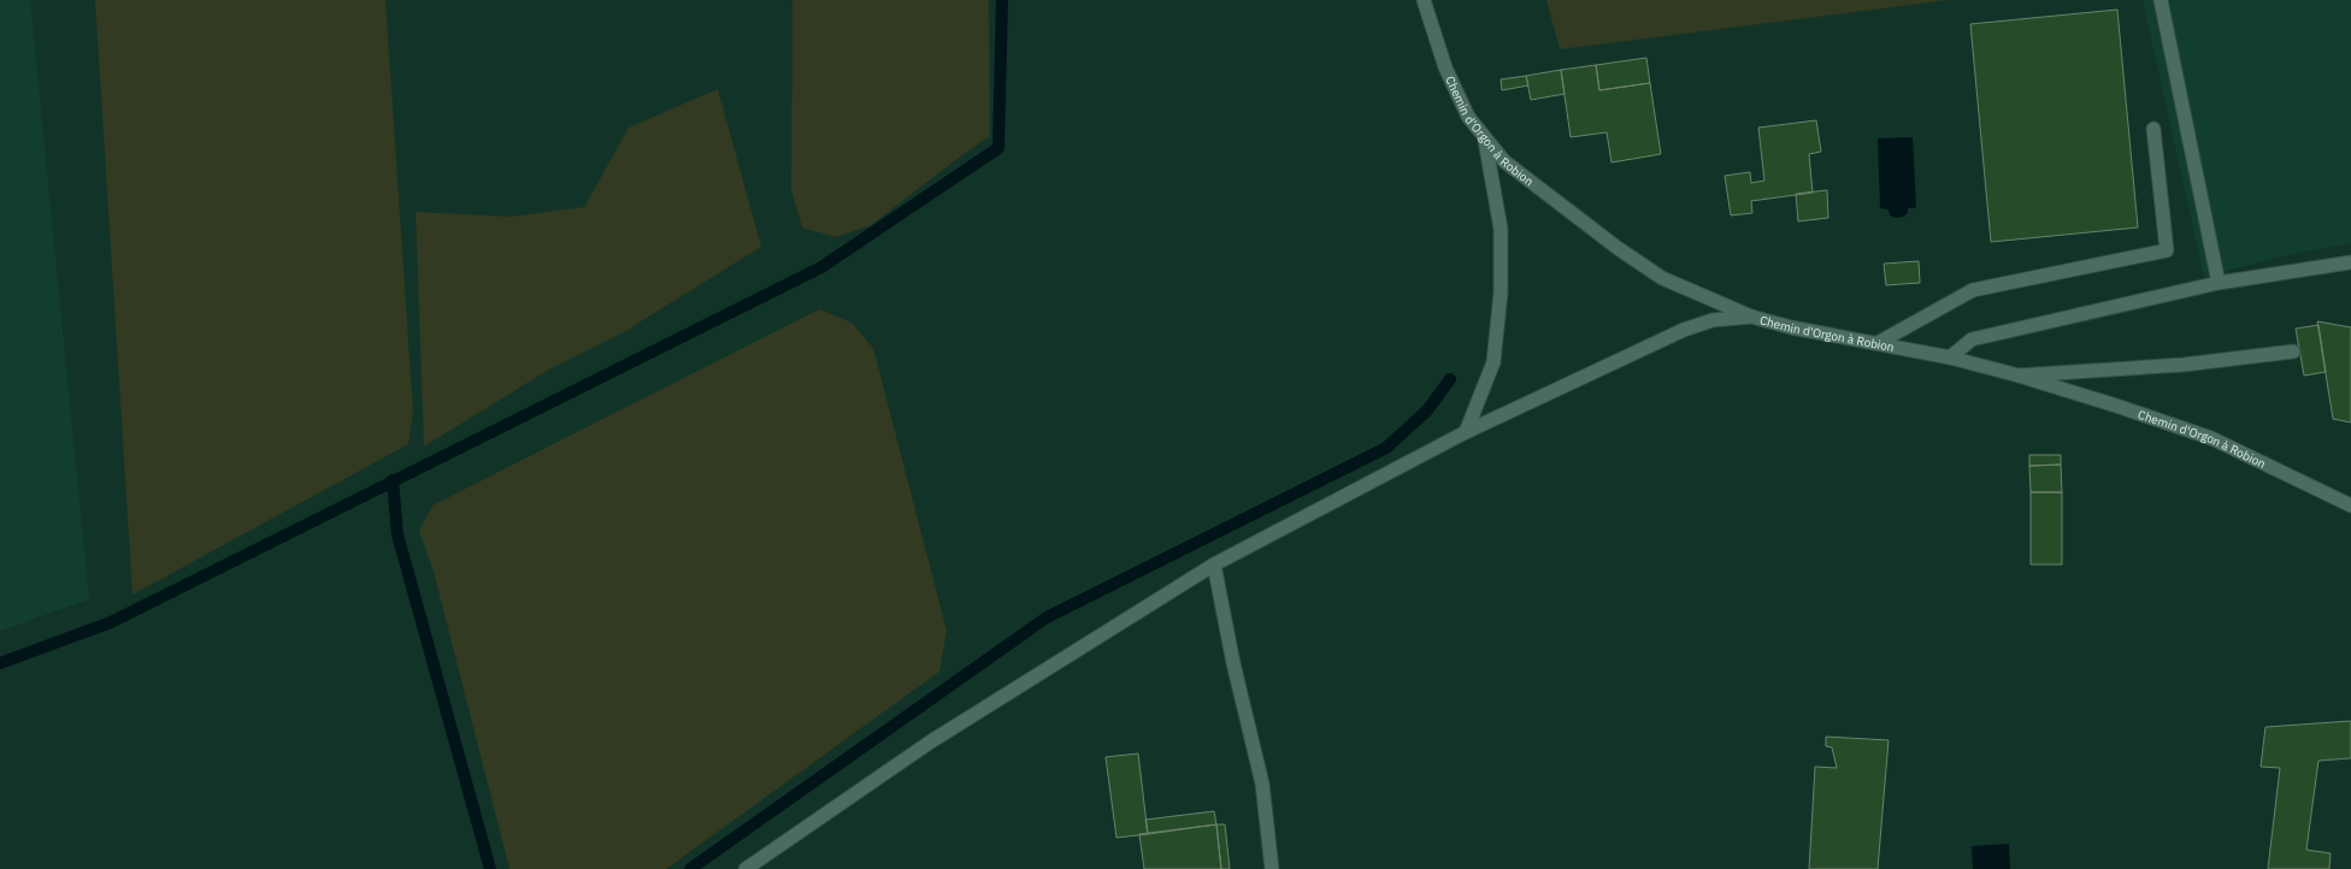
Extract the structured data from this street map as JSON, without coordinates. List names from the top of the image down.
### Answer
{
  "streets": {
    "street": ["Chemin d'Orgon à Robion"]
  }
}
